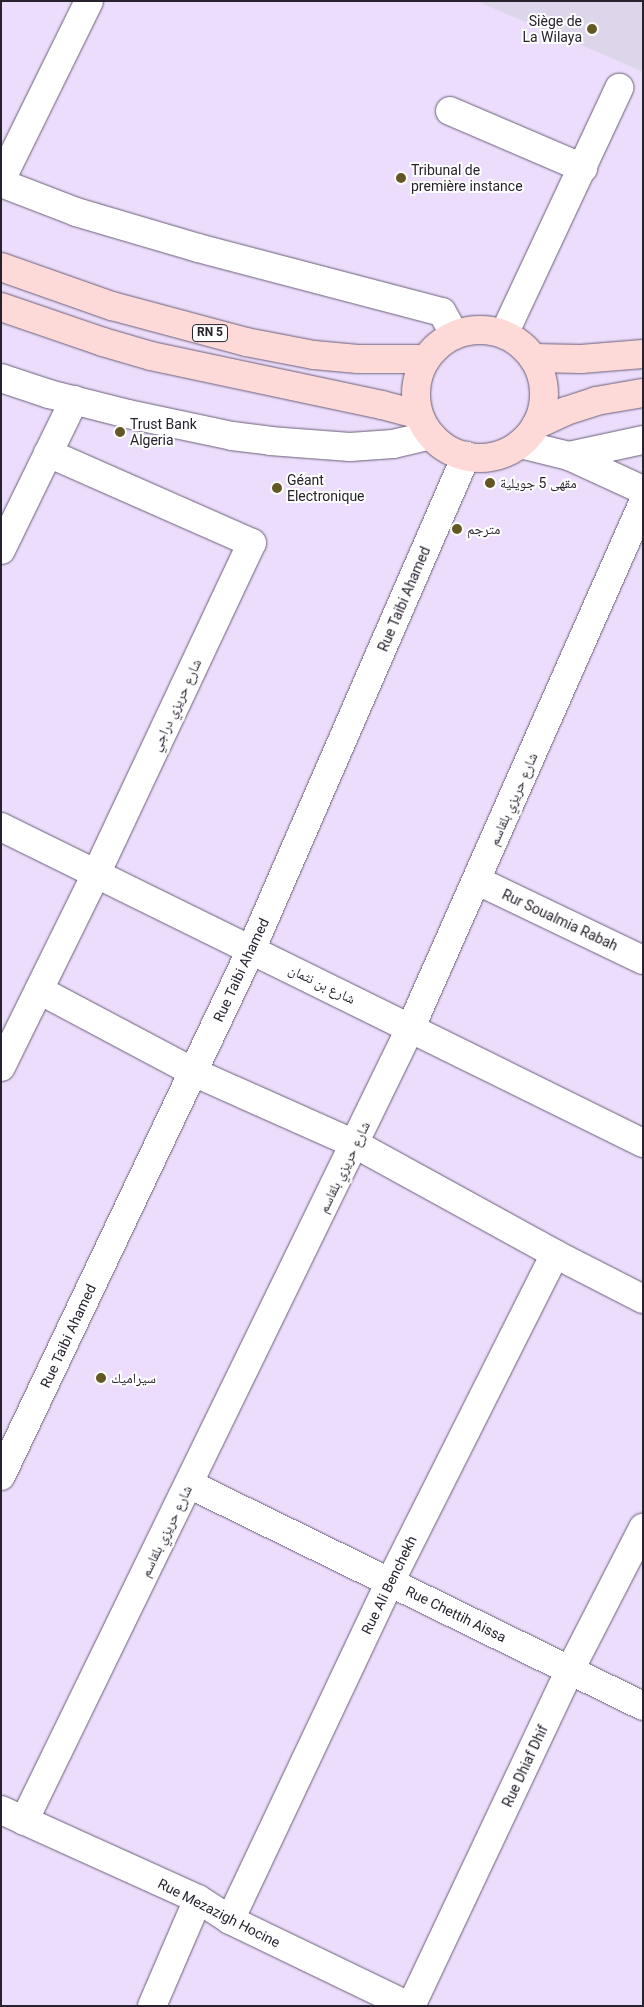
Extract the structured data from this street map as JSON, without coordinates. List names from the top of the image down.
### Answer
{
  "streets": {
    "main road": ["RN 5"],
    "street": [
      "Rue Taibi Ahamed",
      "شارع حريزي دراجي",
      "شارع حريزي بلقاسم",
      "Rur Soualmia Rabah",
      "شارع بن نثمان",
      "Rue Ali Benchekh",
      "Rue Chettih Aissa",
      "Rue Dhiaf Dhif",
      "Rue Mezazigh Hocine"
    ]
  },
  "crossings": [
    ["RN 5", "Rue Taibi Ahamed"],
    ["Rue Taibi Ahamed", "شارع بن نثمان"],
    ["شارع حريزي دراجي", "شارع بن نثمان"],
    ["شارع حريزي بلقاسم", "Rur Soualmia Rabah"],
    ["شارع حريزي بلقاسم", "شارع بن نثمان"],
    ["شارع حريزي بلقاسم", "Rue Chettih Aissa"],
    ["شارع حريزي بلقاسم", "Rue Mezazigh Hocine"],
    ["Rue Ali Benchekh", "Rue Chettih Aissa"],
    ["Rue Ali Benchekh", "Rue Mezazigh Hocine"],
    ["Rue Chettih Aissa", "Rue Dhiaf Dhif"],
    ["Rue Dhiaf Dhif", "Rue Mezazigh Hocine"]
  ],
  "places": [
    "Siège de La Wilaya",
    "Tribunal de première instance",
    "Trust Bank Algeria",
    "مقهى 5 جويلية",
    "Géant Electronique",
    "مترجم",
    "سيراميك"
  ]
}
